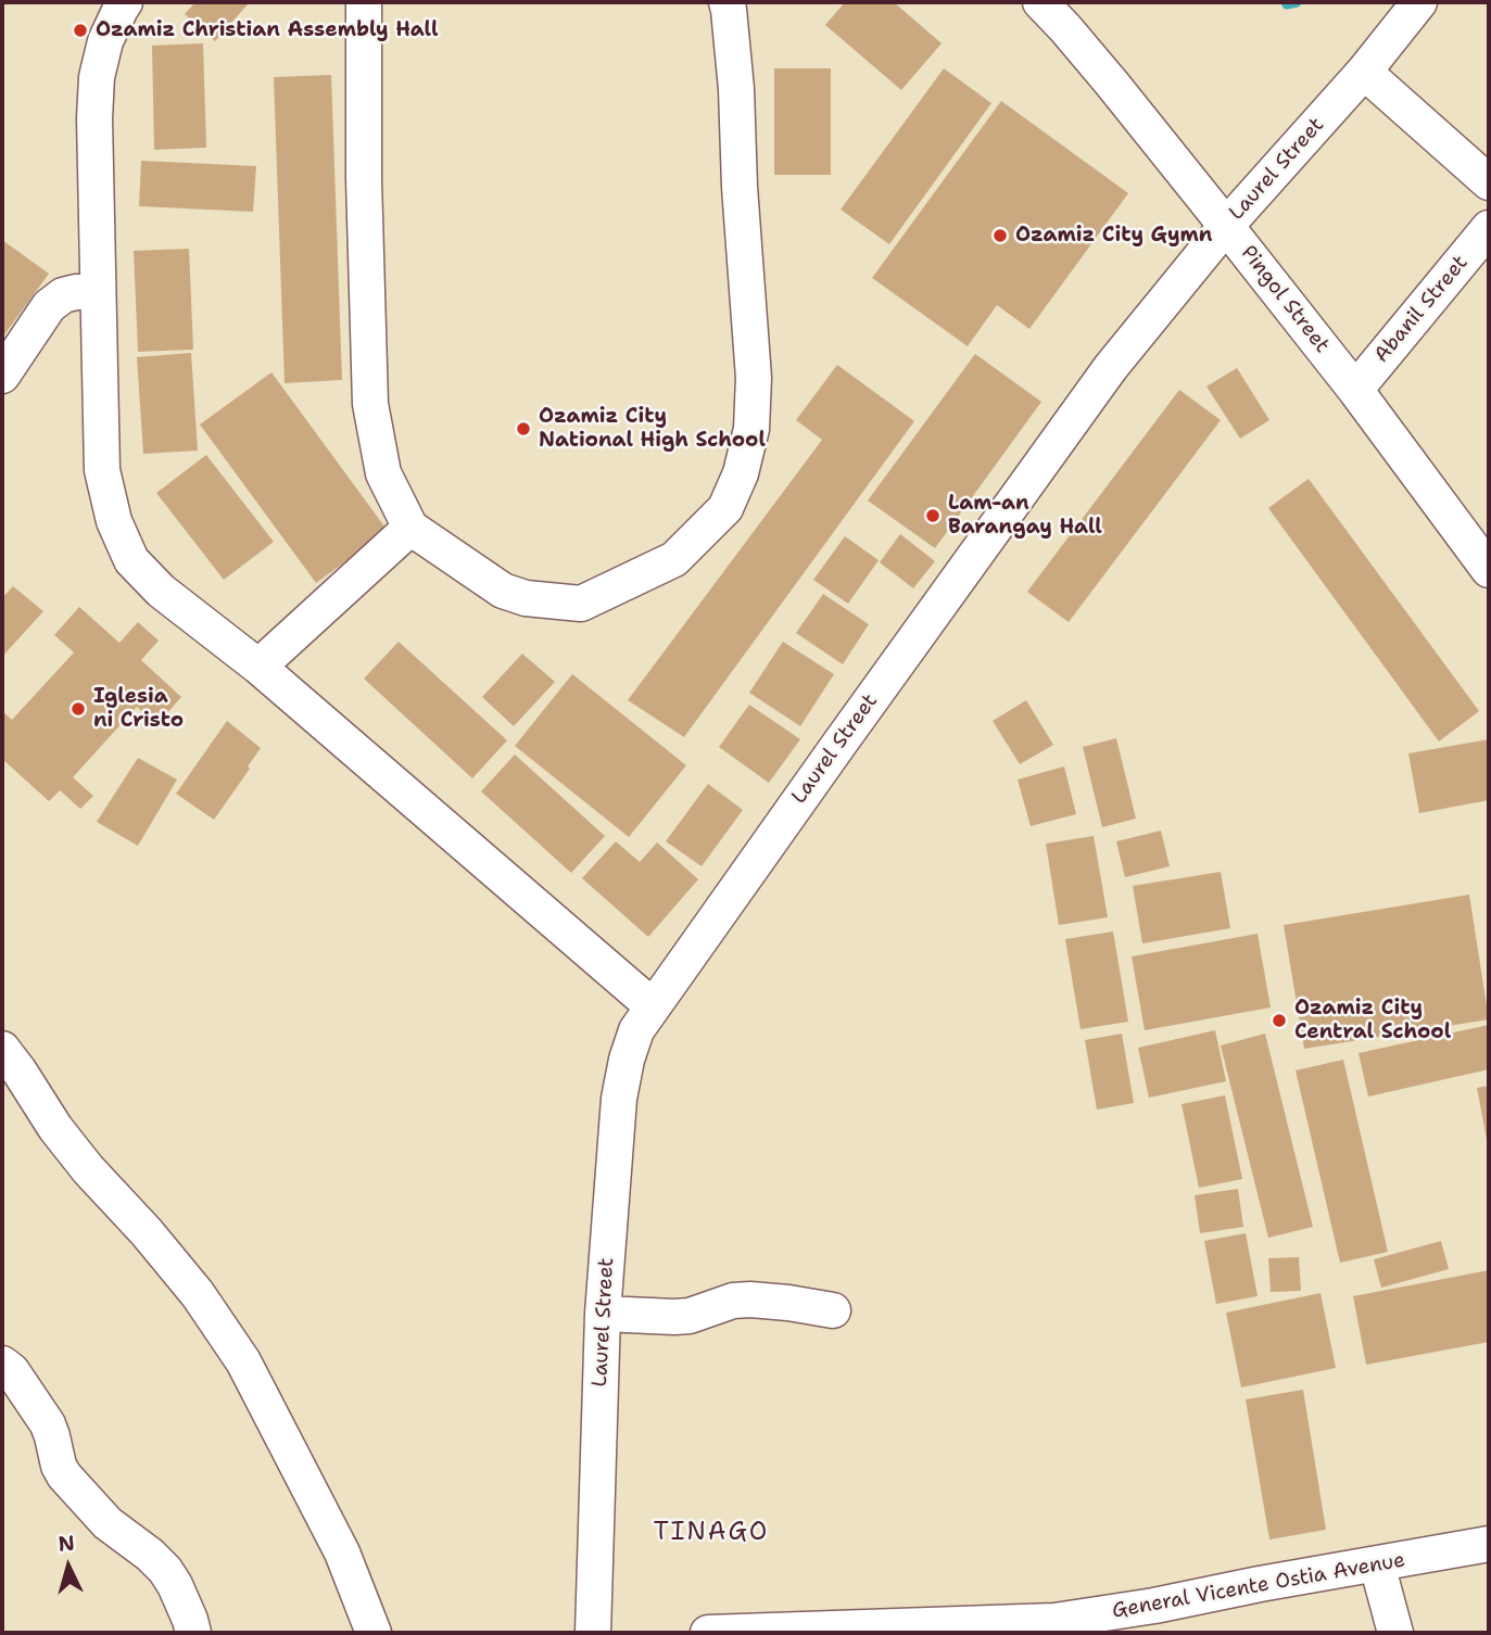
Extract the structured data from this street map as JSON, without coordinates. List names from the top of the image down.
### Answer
{
  "streets": {
    "street": [
      "Laurel Street",
      "Pingol Street",
      "Abanil Street",
      "General Vicente Ostia Avenue"
    ]
  },
  "crossings": [
    ["Laurel Street", "Pingol Street"],
    ["Pingol Street", "Abanil Street"]
  ],
  "districts": ["TINAGO"],
  "places": [
    "Ozamiz Christian Assembly Hall",
    "Ozamiz City Gymn",
    "Ozamiz City National High School",
    "Lam-an Barangay Hall",
    "Iglesia ni Cristo",
    "Ozamiz City Central School"
  ],
  "north": "top"
}
